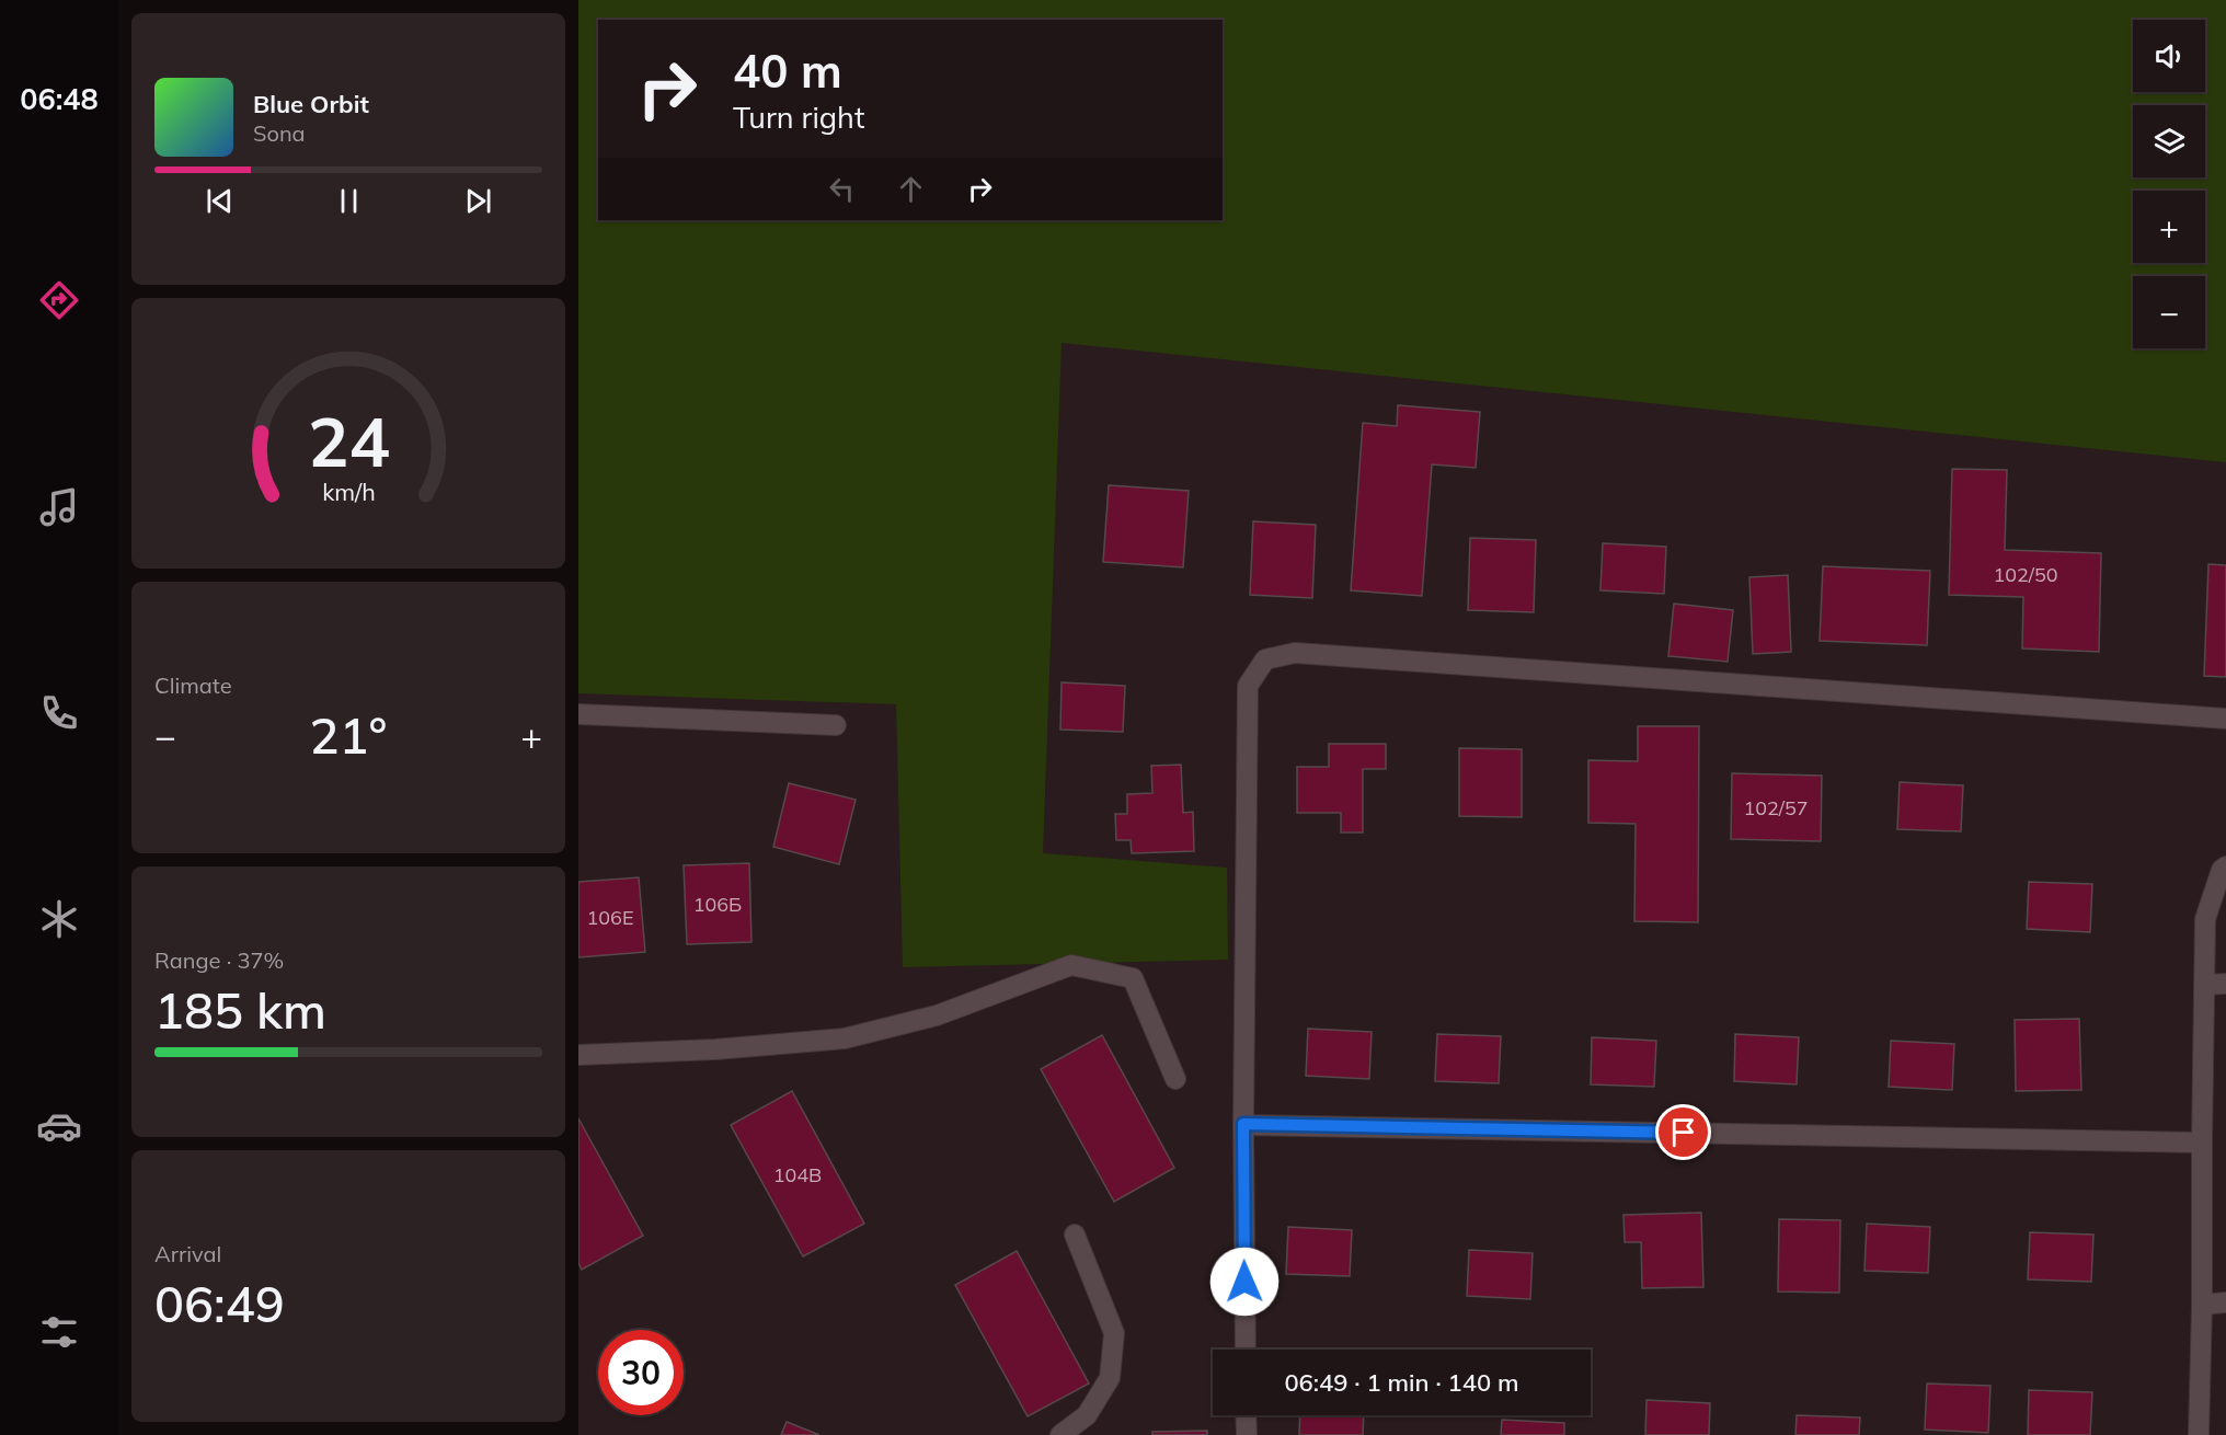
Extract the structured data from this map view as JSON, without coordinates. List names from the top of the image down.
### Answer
{
  "house_numbers": [
    "102/50",
    "102/57",
    "106Б",
    "106Е",
    "104В"
  ],
  "page": {
    "tabs": "06:48",
    "map_buttons": ["+", "−"],
    "turn": ["40 m", "Turn right"],
    "song": ["Blue Orbit", "Sona"],
    "tile": [
      "Climate",
      ["Range · 37%", "185 km"],
      ["Arrival", "06:49"]
    ],
    "heat": ["−", "21°", "+"],
    "limit": "30",
    "trip": "06:49 · 1 min · 140 m",
    "gauge": ["24", "km/h"]
  }
}
